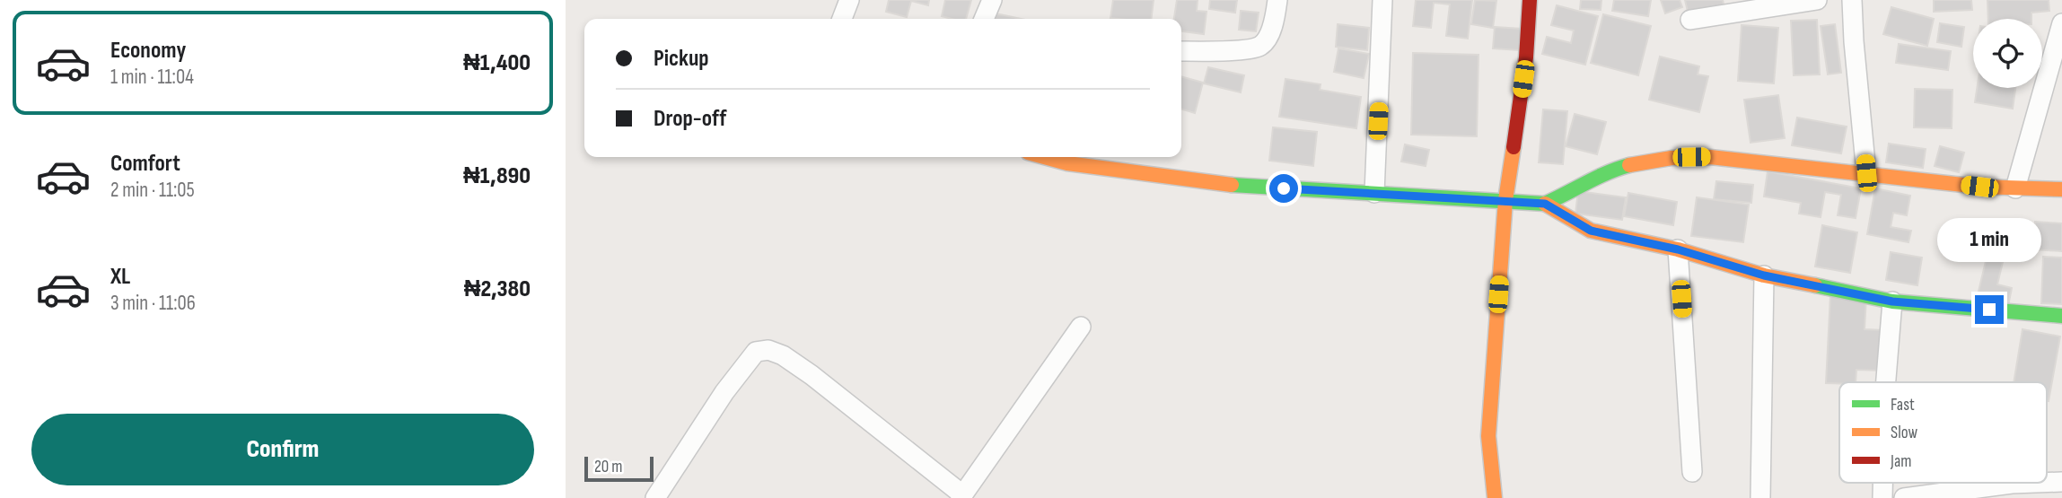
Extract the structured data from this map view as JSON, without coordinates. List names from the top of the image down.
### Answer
{
  "legend": ["Fast", "Slow", "Jam"],
  "scale_bar": "20 m",
  "page": {
    "list": [
      {
        "name": "Economy",
        "note": "1 min · 11:04",
        "value": "₦1,400"
      },
      {
        "name": "Comfort",
        "note": "2 min · 11:05",
        "value": "₦1,890"
      },
      {
        "name": "XL",
        "note": "3 min · 11:06",
        "value": "₦2,380"
      }
    ],
    "banner": ["Pickup", "Drop-off"],
    "bubble": "1 min",
    "buttons": "Confirm",
    "scale": "20 m"
  }
}
